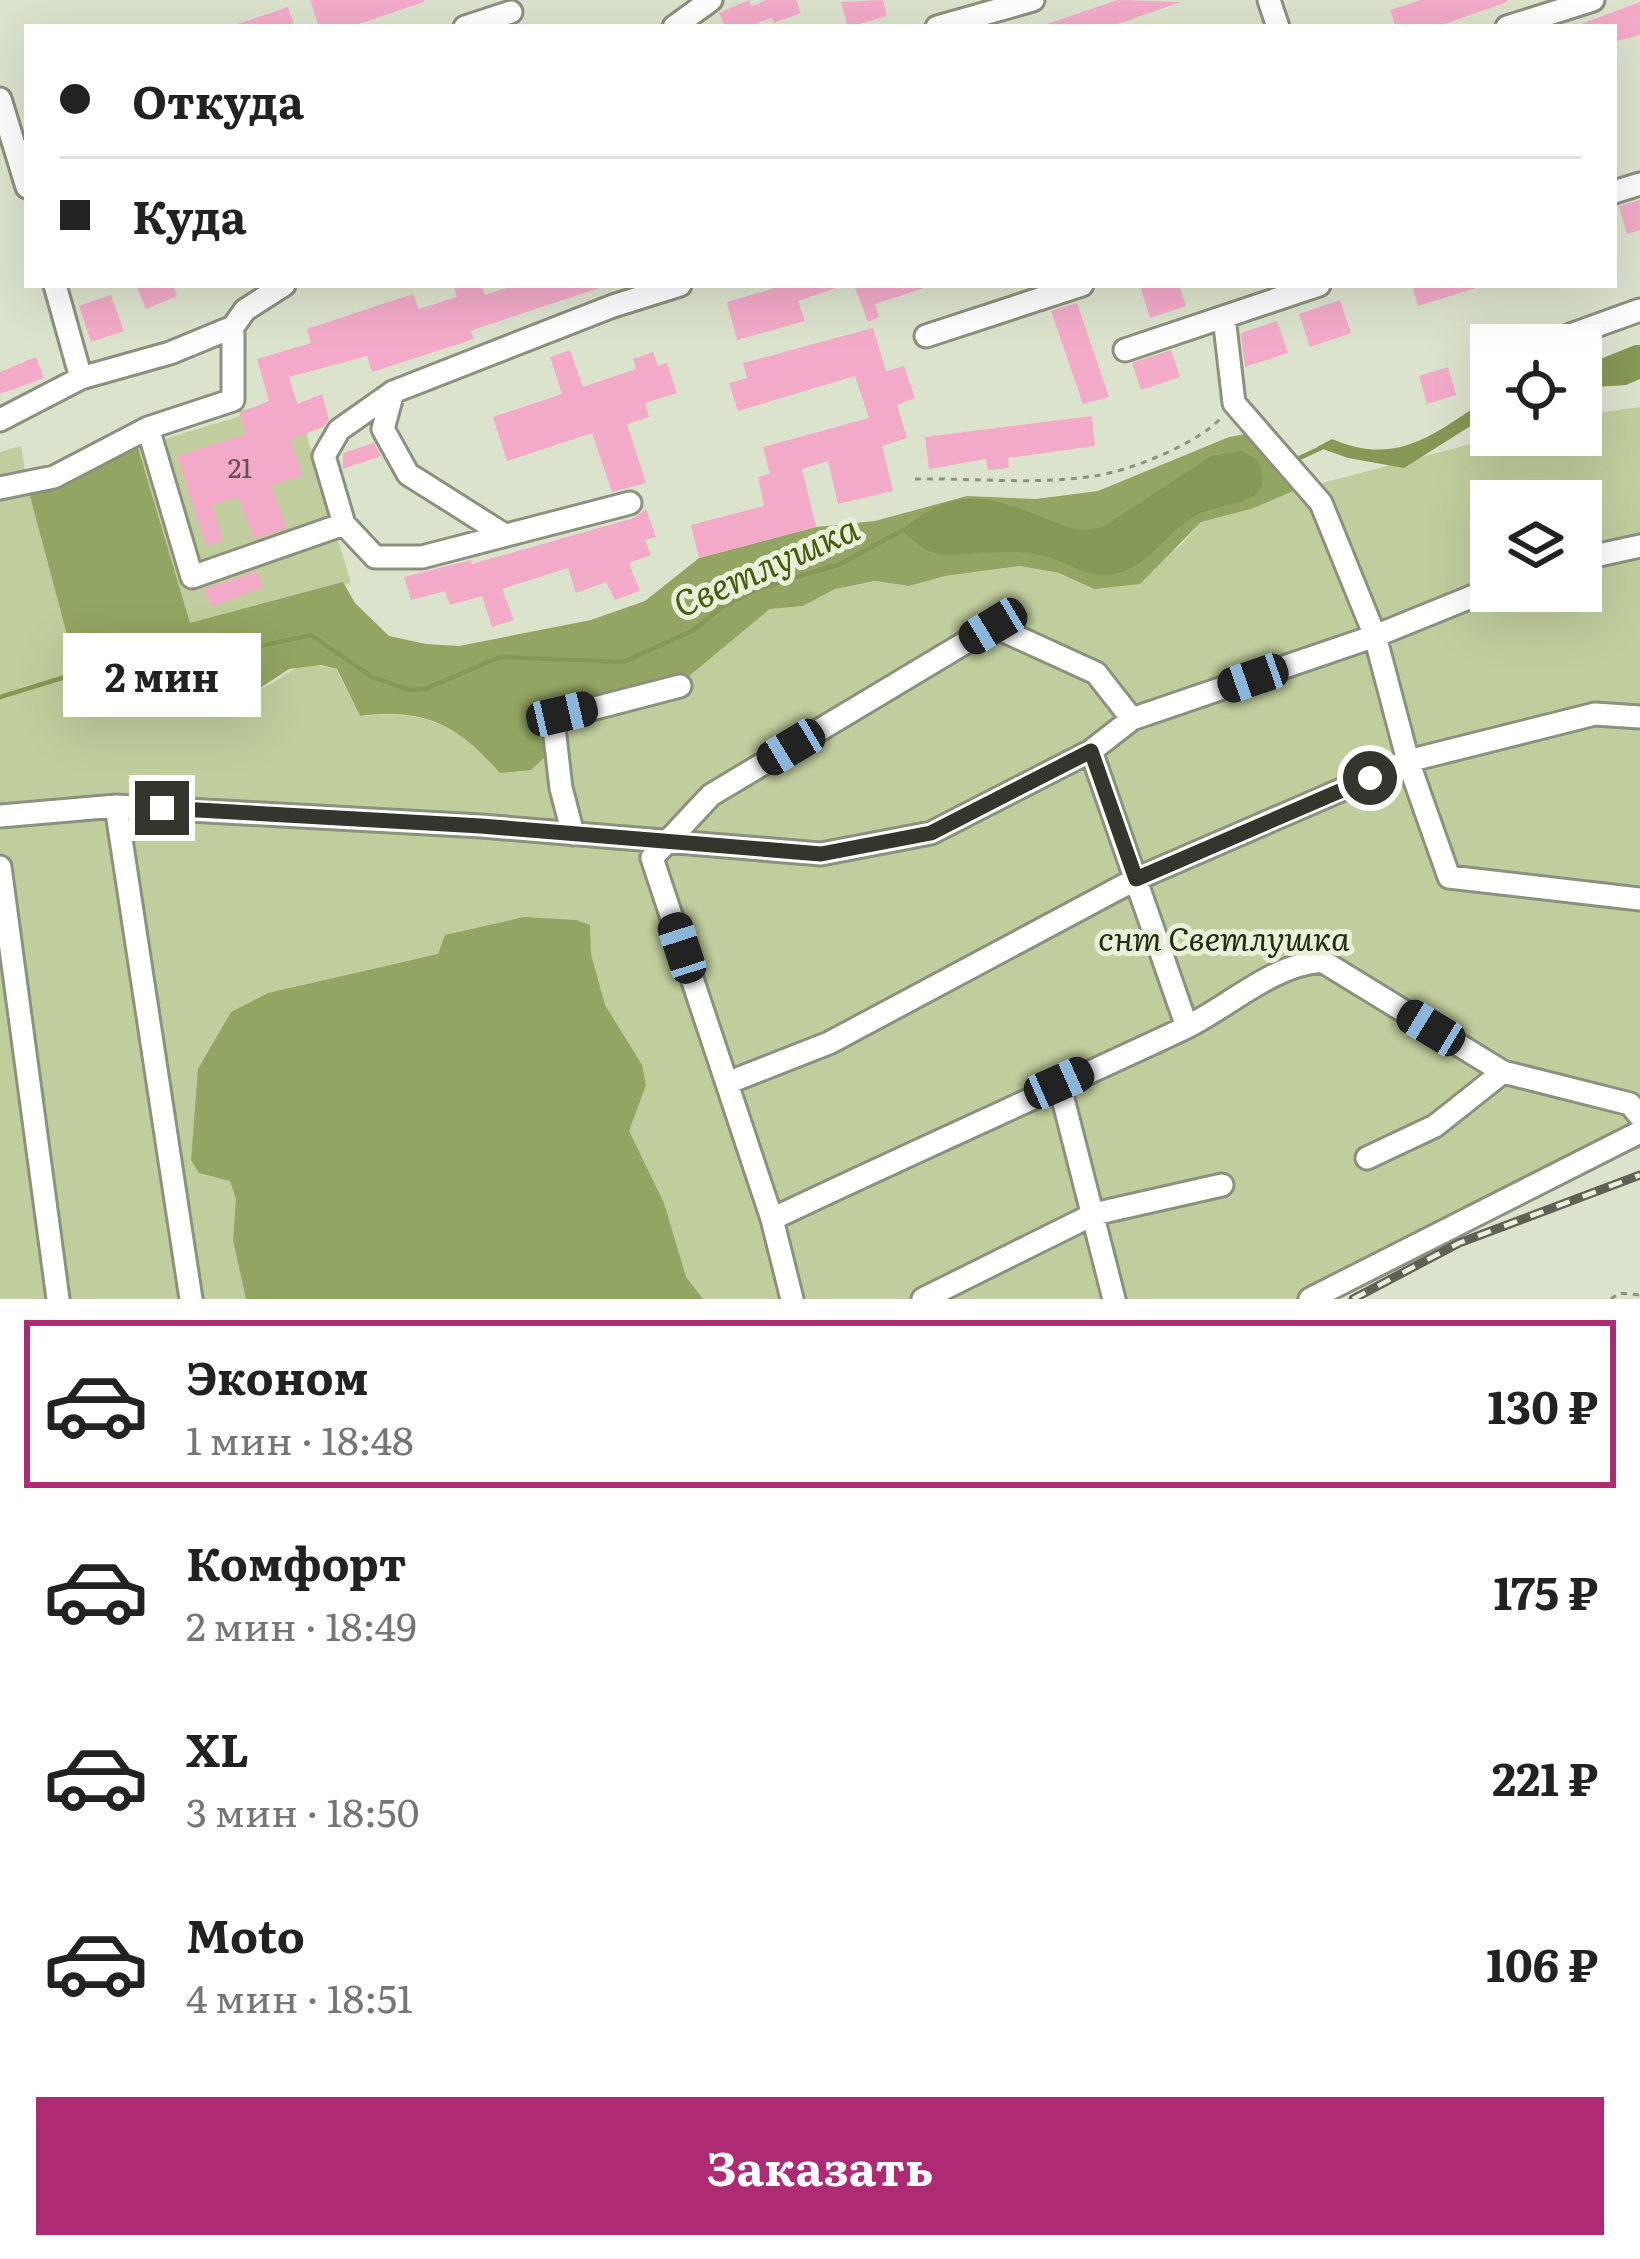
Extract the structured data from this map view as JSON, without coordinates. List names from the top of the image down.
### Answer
{
  "water": ["Светлушка"],
  "parks": ["снт Светлушка"],
  "house_numbers": ["21"],
  "page": {
    "banner": ["Откуда", "Куда"],
    "bubble": "2 мин",
    "list": [
      {
        "name": "Эконом",
        "note": "1 мин · 18:48",
        "value": "130 ₽"
      },
      {
        "name": "Комфорт",
        "note": "2 мин · 18:49",
        "value": "175 ₽"
      },
      {
        "name": "XL",
        "note": "3 мин · 18:50",
        "value": "221 ₽"
      },
      {
        "name": "Moto",
        "note": "4 мин · 18:51",
        "value": "106 ₽"
      }
    ],
    "buttons": "Заказать"
  }
}
